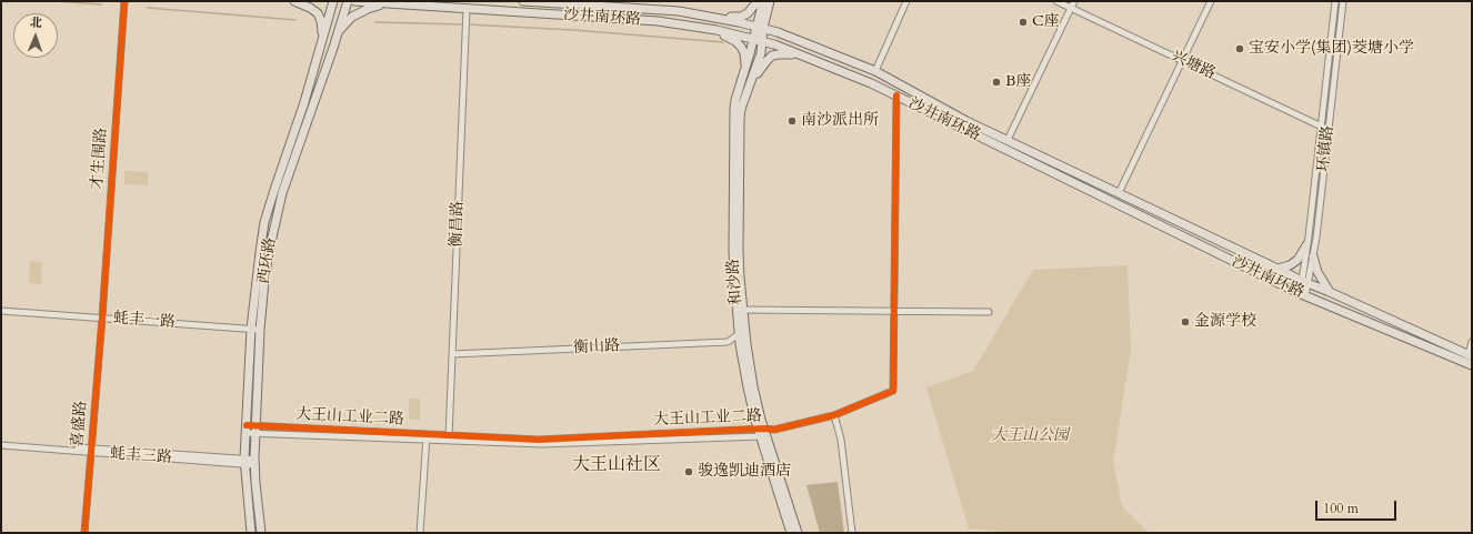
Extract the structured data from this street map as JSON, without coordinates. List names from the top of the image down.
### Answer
{
  "streets": {
    "main road": ["沙井南环路", "西环路", "和沙路"],
    "street": [
      "兴塘路",
      "环镇路",
      "才生围路",
      "衡昌路",
      "蚝丰一路",
      "衡山路",
      "大王山工业二路",
      "喜盛路",
      "蚝丰三路"
    ]
  },
  "crossings": [
    ["沙井南环路", "环镇路"],
    ["沙井南环路", "衡昌路"],
    ["沙井南环路", "和沙路"],
    ["兴塘路", "环镇路"],
    ["才生围路", "蚝丰一路"],
    ["才生围路", "喜盛路"],
    ["衡昌路", "衡山路"],
    ["衡昌路", "大王山工业二路"],
    ["西环路", "蚝丰一路"],
    ["西环路", "大王山工业二路"],
    ["西环路", "蚝丰三路"],
    ["和沙路", "衡山路"],
    ["和沙路", "大王山工业二路"],
    ["蚝丰一路", "喜盛路"],
    ["喜盛路", "蚝丰三路"]
  ],
  "districts": ["大王山社区"],
  "parks": ["大王山公园"],
  "places": [
    "C座",
    "宝安小学(集团)茭塘小学",
    "B座",
    "南沙派出所",
    "金源学校",
    "骏逸凯迪酒店"
  ],
  "scale_bar": "100 m",
  "north": "top"
}
